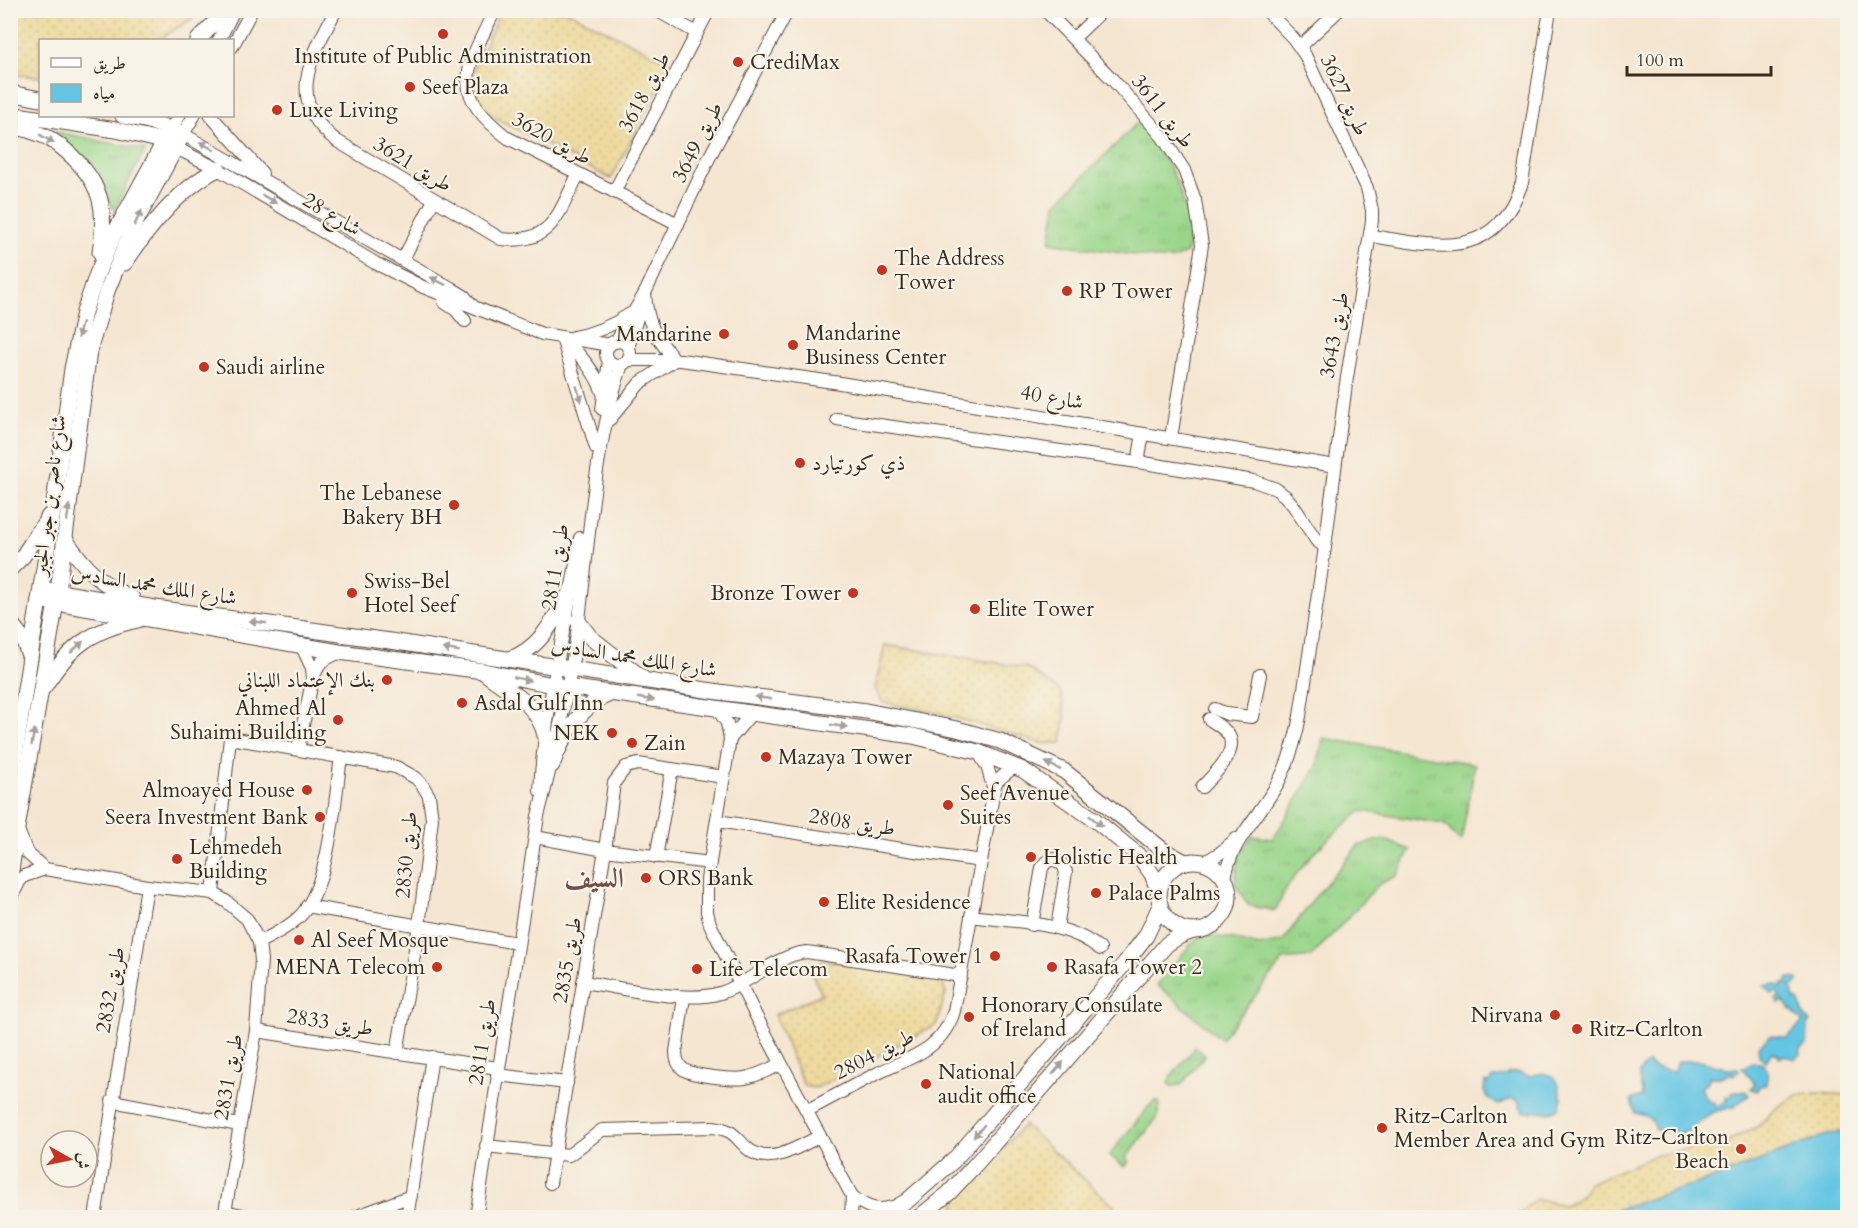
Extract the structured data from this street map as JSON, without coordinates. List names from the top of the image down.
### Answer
{
  "streets": {
    "main road": ["شارع ناصر بن جبر الجبر", "شارع الملك محمد السادس"],
    "street": [
      "طريق 3618",
      "طريق 3627",
      "طريق 3611",
      "طريق 3620",
      "طريق 3649",
      "طريق 3621",
      "شارع 28",
      "طريق 3643",
      "شارع 40",
      "طريق 2811",
      "طريق 2808",
      "طريق 2830",
      "طريق 2835",
      "طريق 2832",
      "طريق 2833",
      "طريق 2804",
      "طريق 2831"
    ]
  },
  "crossings": [
    ["طريق 3618", "طريق 3620"],
    ["طريق 3627", "طريق 3643"],
    ["طريق 3611", "شارع 40"],
    ["طريق 3620", "طريق 3649"],
    ["طريق 3620", "طريق 3621"],
    ["طريق 3649", "شارع 28"],
    ["طريق 3649", "شارع 40"],
    ["طريق 3649", "طريق 2811"],
    ["شارع 28", "شارع ناصر بن جبر الجبر"],
    ["شارع 28", "طريق 2811"],
    ["طريق 3643", "شارع 40"],
    ["شارع 40", "طريق 2811"],
    ["شارع ناصر بن جبر الجبر", "شارع الملك محمد السادس"],
    ["طريق 2811", "شارع الملك محمد السادس"],
    ["طريق 2811", "طريق 2830"],
    ["طريق 2811", "طريق 2833"],
    ["طريق 2808", "طريق 2804"],
    ["طريق 2830", "طريق 2833"],
    ["طريق 2835", "طريق 2833"],
    ["طريق 2833", "طريق 2831"]
  ],
  "districts": ["السيف"],
  "places": [
    "Institute of Public Administration",
    "CrediMax",
    "Seef Plaza",
    "Luxe Living",
    "The Address Tower",
    "RP Tower",
    "Mandarine",
    "Mandarine Business Center",
    "Saudi airline",
    "ذي كورتيارد",
    "The Lebanese Bakery BH",
    "Swiss-Bel Hotel Seef",
    "Bronze Tower",
    "Elite Tower",
    "بنك الإعتماد اللبناني",
    "Asdal Gulf Inn",
    "Ahmed Al Suhaimi Building",
    "NEK",
    "Zain",
    "Mazaya Tower",
    "Almoayed House",
    "Seef Avenue Suites",
    "Seera Investment Bank",
    "Holistic Health",
    "Lehmedeh Building",
    "ORS Bank",
    "Palace Palms",
    "Elite Residence",
    "Al Seef Mosque",
    "Rasafa Tower 1",
    "MENA Telecom",
    "Rasafa Tower 2",
    "Life Telecom",
    "Nirvana",
    "Honorary Consulate of Ireland",
    "Ritz-Carlton",
    "National audit office",
    "Ritz-Carlton Member Area and Gym",
    "Ritz-Carlton Beach"
  ],
  "legend": ["طريق", "مياه"],
  "scale_bar": "100 m",
  "north": "right"
}
